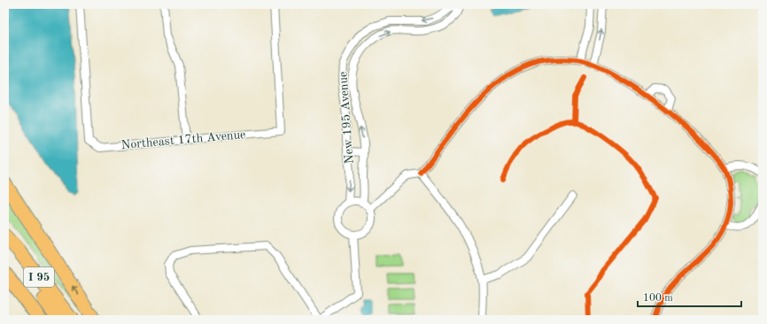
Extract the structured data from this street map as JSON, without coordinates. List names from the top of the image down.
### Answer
{
  "streets": {
    "highway": ["I 95"],
    "street": ["New 195 Avenue", "Northeast 17th Avenue"]
  },
  "scale_bar": "100 m"
}
